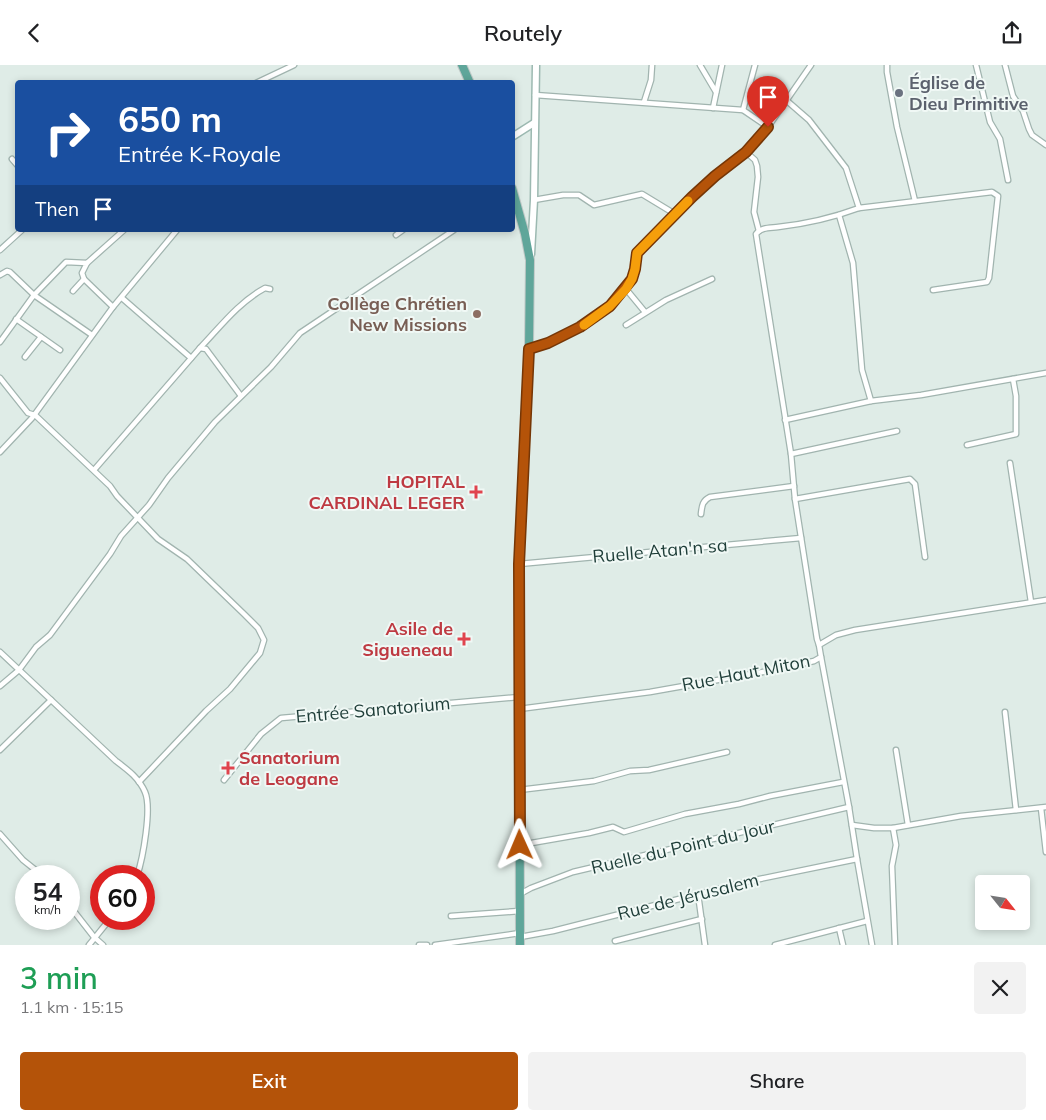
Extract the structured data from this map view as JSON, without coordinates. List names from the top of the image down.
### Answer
{
  "streets": {
    "street": [
      "Ruelle Atan'n sa",
      "Rue Haut Miton",
      "Entrée Sanatorium",
      "Ruelle du Point du Jour",
      "Rue de Jérusalem"
    ]
  },
  "places": {
    "other": ["Église de Dieu Primitive", "Collège Chrétien New Missions"],
    "health": ["HOPITAL CARDINAL LEGER", "Asile de Sigueneau", "Sanatorium de Leogane"]
  },
  "north": "bottom right",
  "page": {
    "header": "Routely",
    "turn": ["650 m", "Entrée K-Royale"],
    "then": "Then",
    "speed": "54 km/h",
    "limit": "60",
    "heading": ["3 min", "1.1 km · 15:15"],
    "buttons": ["Exit", "Share"]
  }
}
